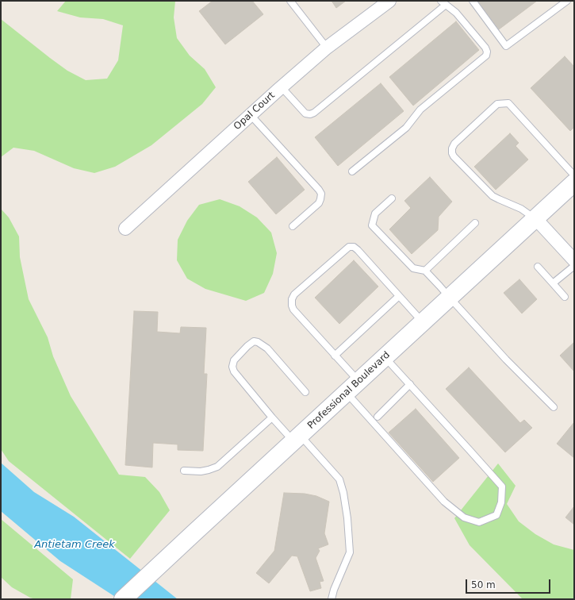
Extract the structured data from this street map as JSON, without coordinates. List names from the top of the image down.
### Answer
{
  "streets": {
    "street": ["Opal Court", "Professional Boulevard"]
  },
  "water": ["Antietam Creek"],
  "scale_bar": "50 m"
}
